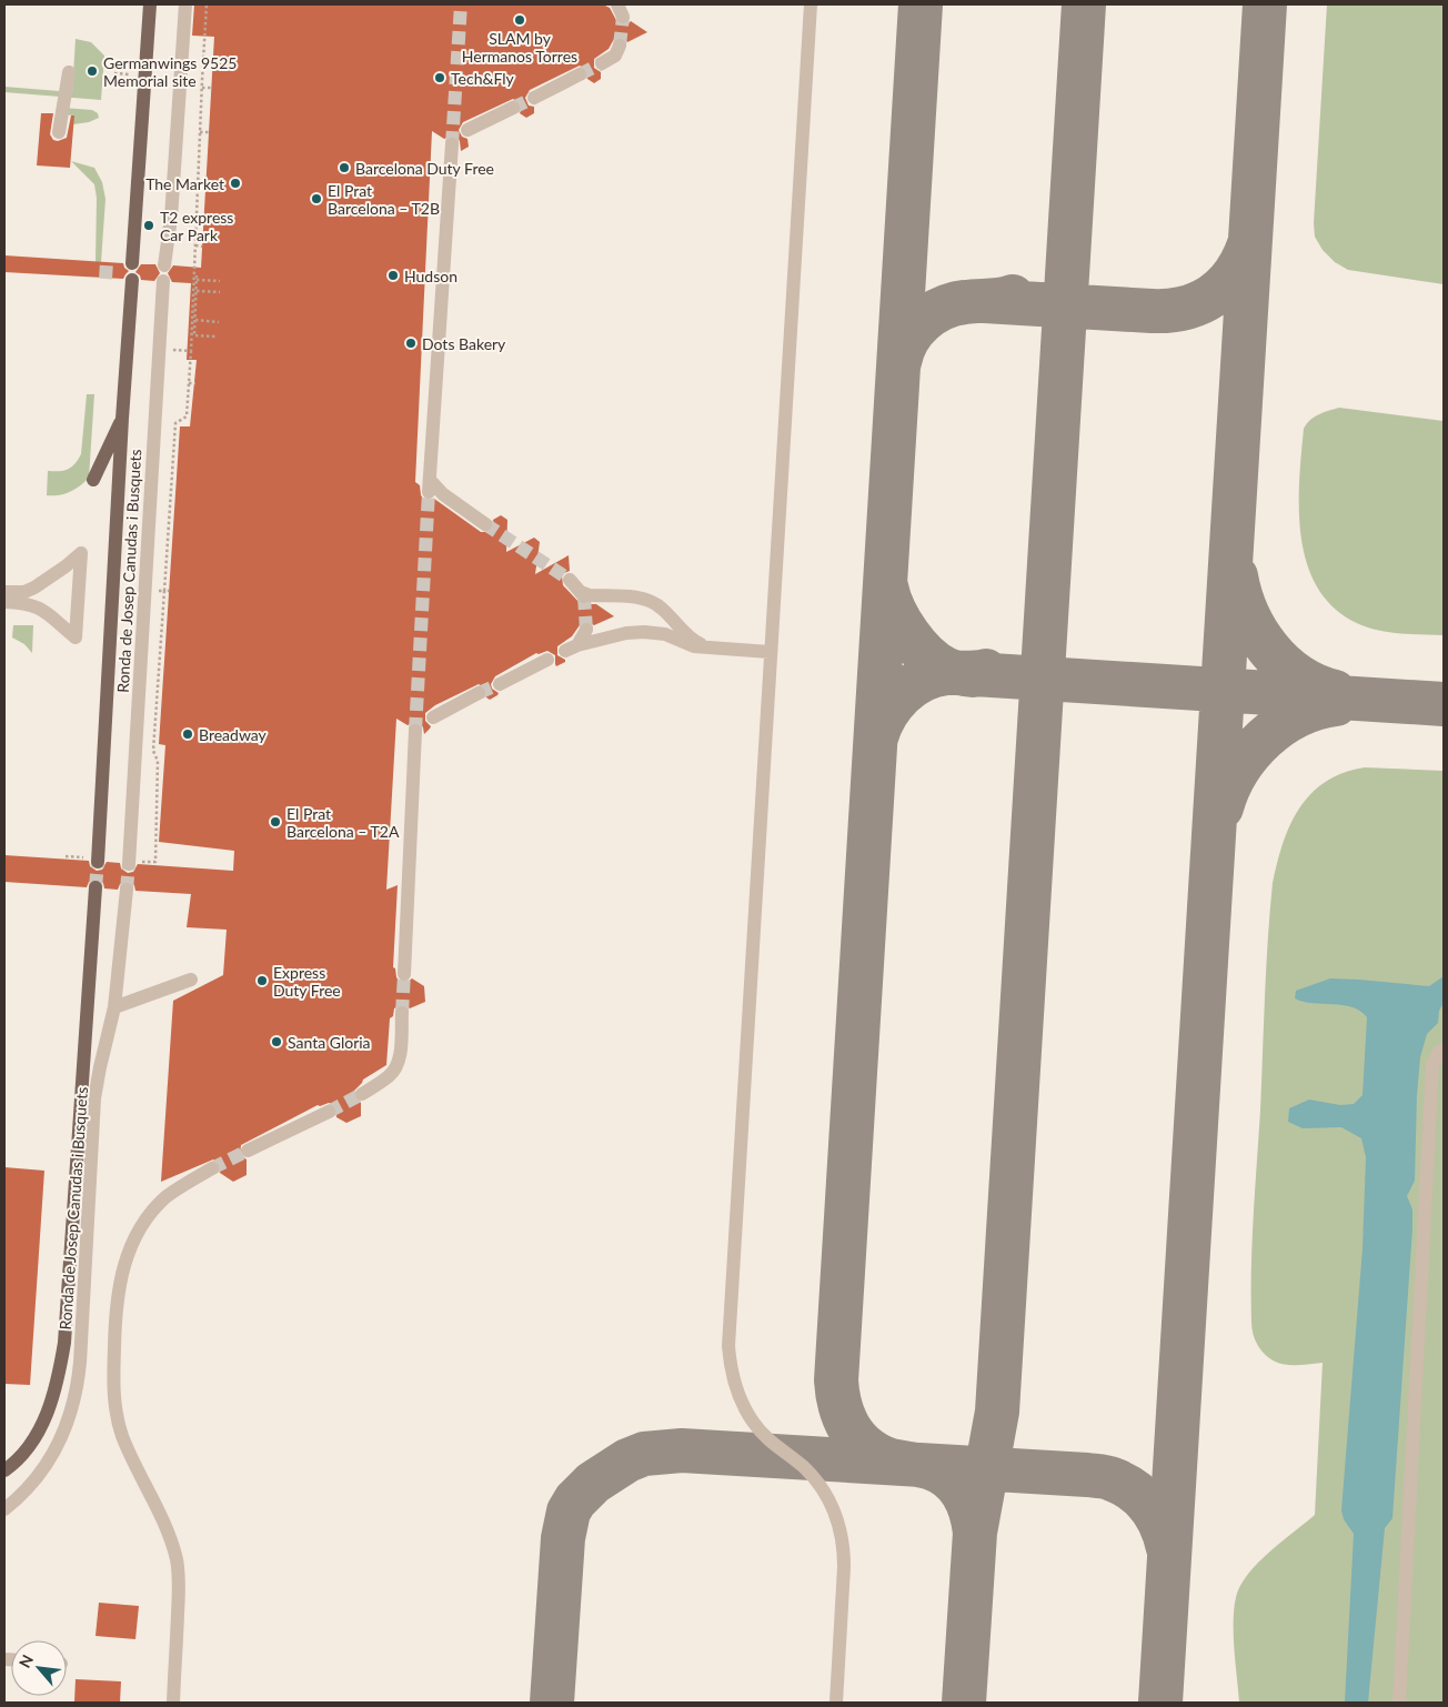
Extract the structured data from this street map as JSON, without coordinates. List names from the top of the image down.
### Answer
{
  "streets": {
    "main road": ["Ronda de Josep Canudas i Busquets"]
  },
  "places": [
    "SLAM by Hermanos Torres",
    "Germanwings 9525 Memorial site",
    "Tech&Fly",
    "Barcelona Duty Free",
    "The Market",
    "El Prat Barcelona – T2B",
    "T2 express Car Park",
    "Hudson",
    "Dots Bakery",
    "Breadway",
    "El Prat Barcelona – T2A",
    "Express Duty Free",
    "Santa Gloria"
  ],
  "north": "top left"
}
